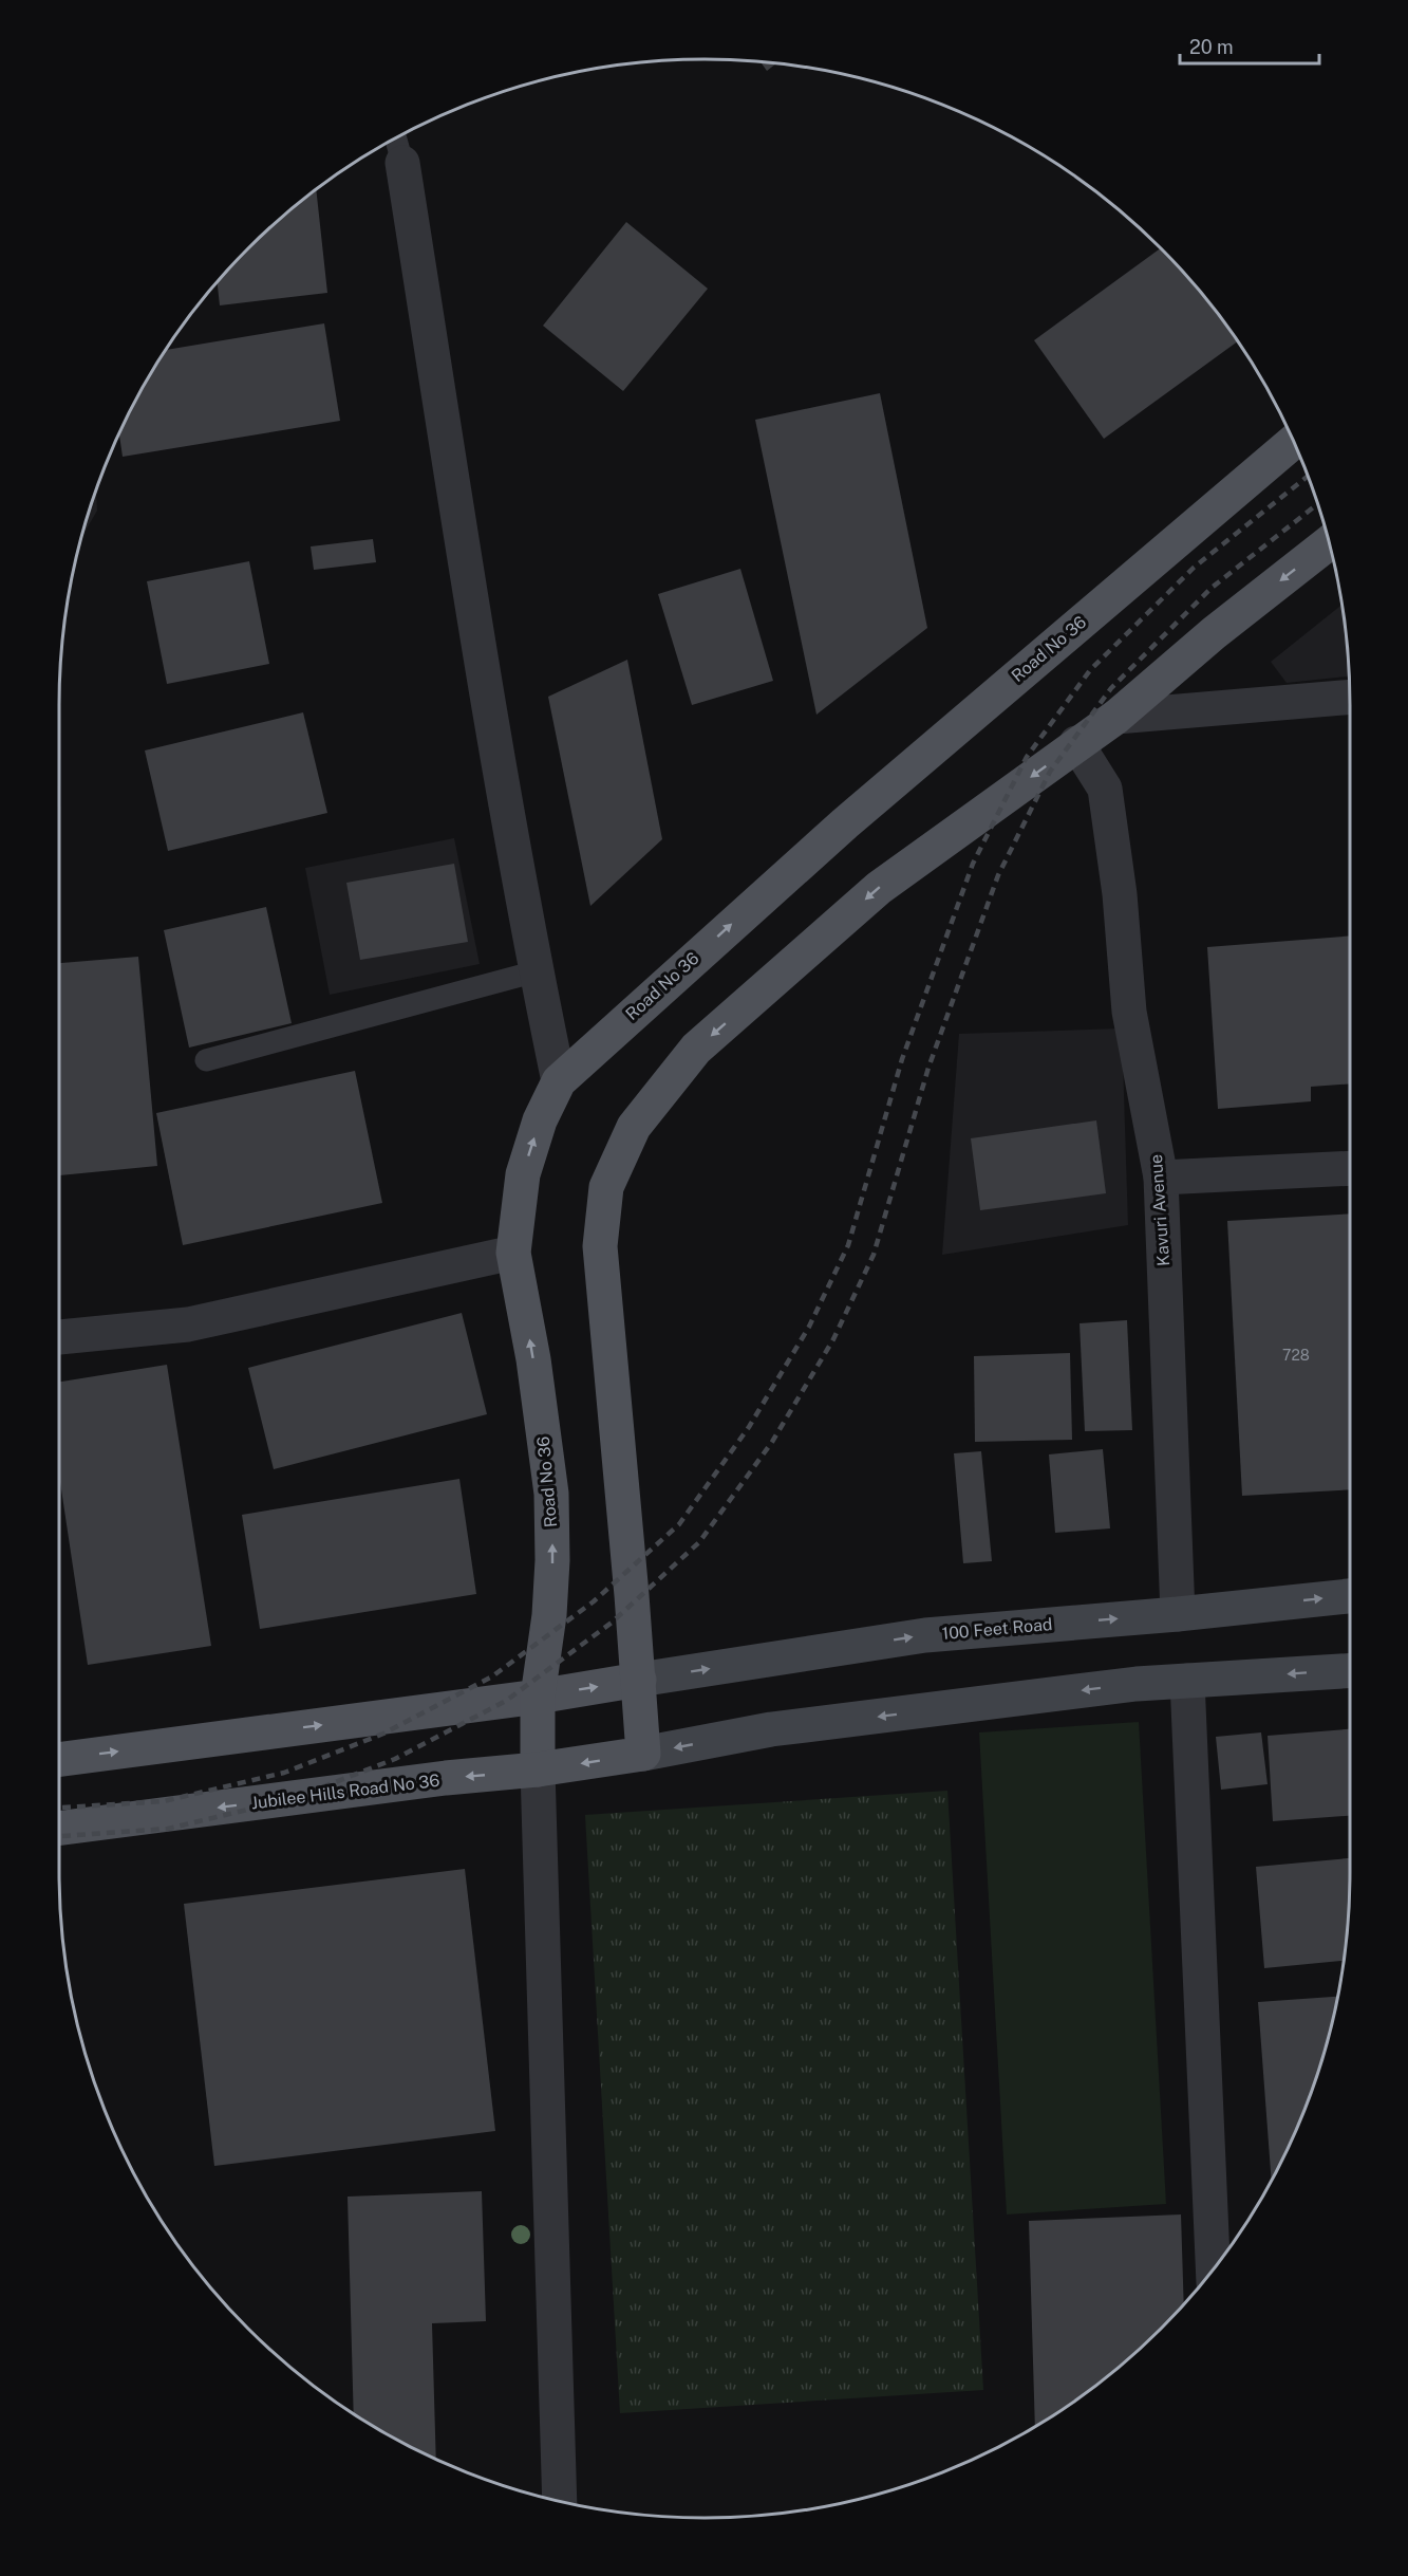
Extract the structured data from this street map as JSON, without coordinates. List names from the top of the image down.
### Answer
{
  "streets": {
    "main road": ["Road No 36", "100 Feet Road", "Jubilee Hills Road No 36"],
    "street": ["Kavuri Avenue"]
  },
  "crossings": [
    ["Road No 36", "Jubilee Hills Road No 36"],
    ["Kavuri Avenue", "100 Feet Road"]
  ],
  "one_way": ["Road No 36"],
  "house_numbers": ["728"],
  "scale_bar": "20 m"
}
